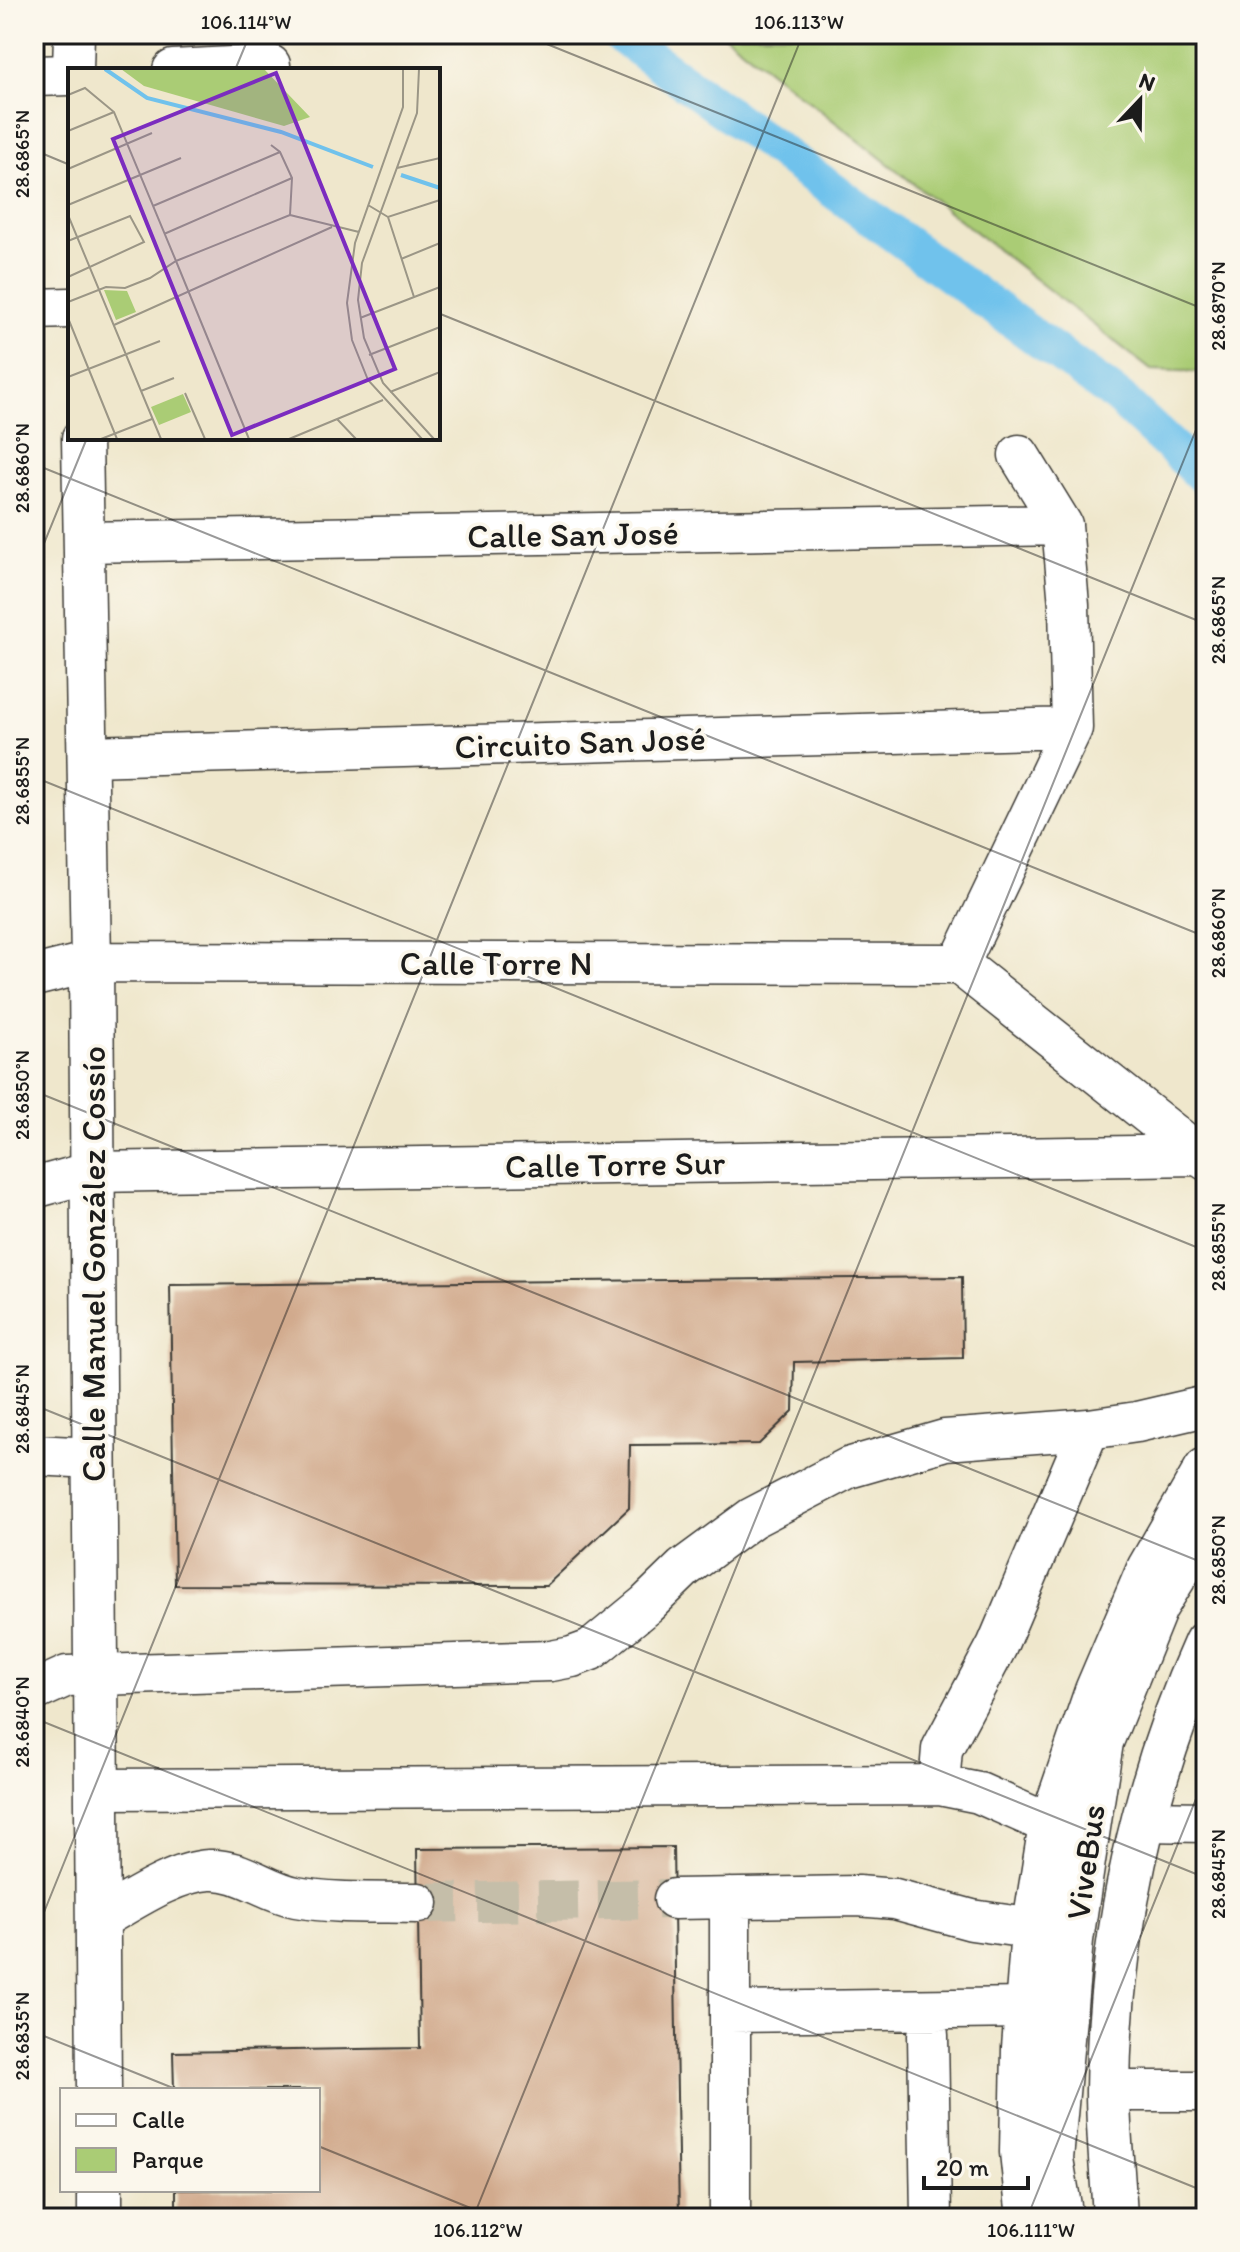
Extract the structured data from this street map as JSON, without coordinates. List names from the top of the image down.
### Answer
{
  "streets": {
    "main road": ["Calle Manuel González Cossío"],
    "street": [
      "Calle San José",
      "Circuito San José",
      "Calle Torre N",
      "Calle Torre Sur",
      "ViveBus"
    ]
  },
  "crossings": [
    ["Calle San José", "Calle Manuel González Cossío"],
    ["Circuito San José", "Calle Manuel González Cossío"],
    ["Calle Torre N", "Calle Manuel González Cossío"],
    ["Calle Torre Sur", "Calle Manuel González Cossío"]
  ],
  "legend": ["Calle", "Parque"],
  "scale_bar": "20 m",
  "north": "top",
  "coordinates": [
    "106.114°W",
    "106.113°W",
    "28.6865°N",
    "28.6870°N",
    "28.6860°N",
    "28.6855°N",
    "28.6850°N",
    "28.6845°N",
    "28.6840°N",
    "28.6835°N",
    "106.112°W",
    "106.111°W"
  ]
}
